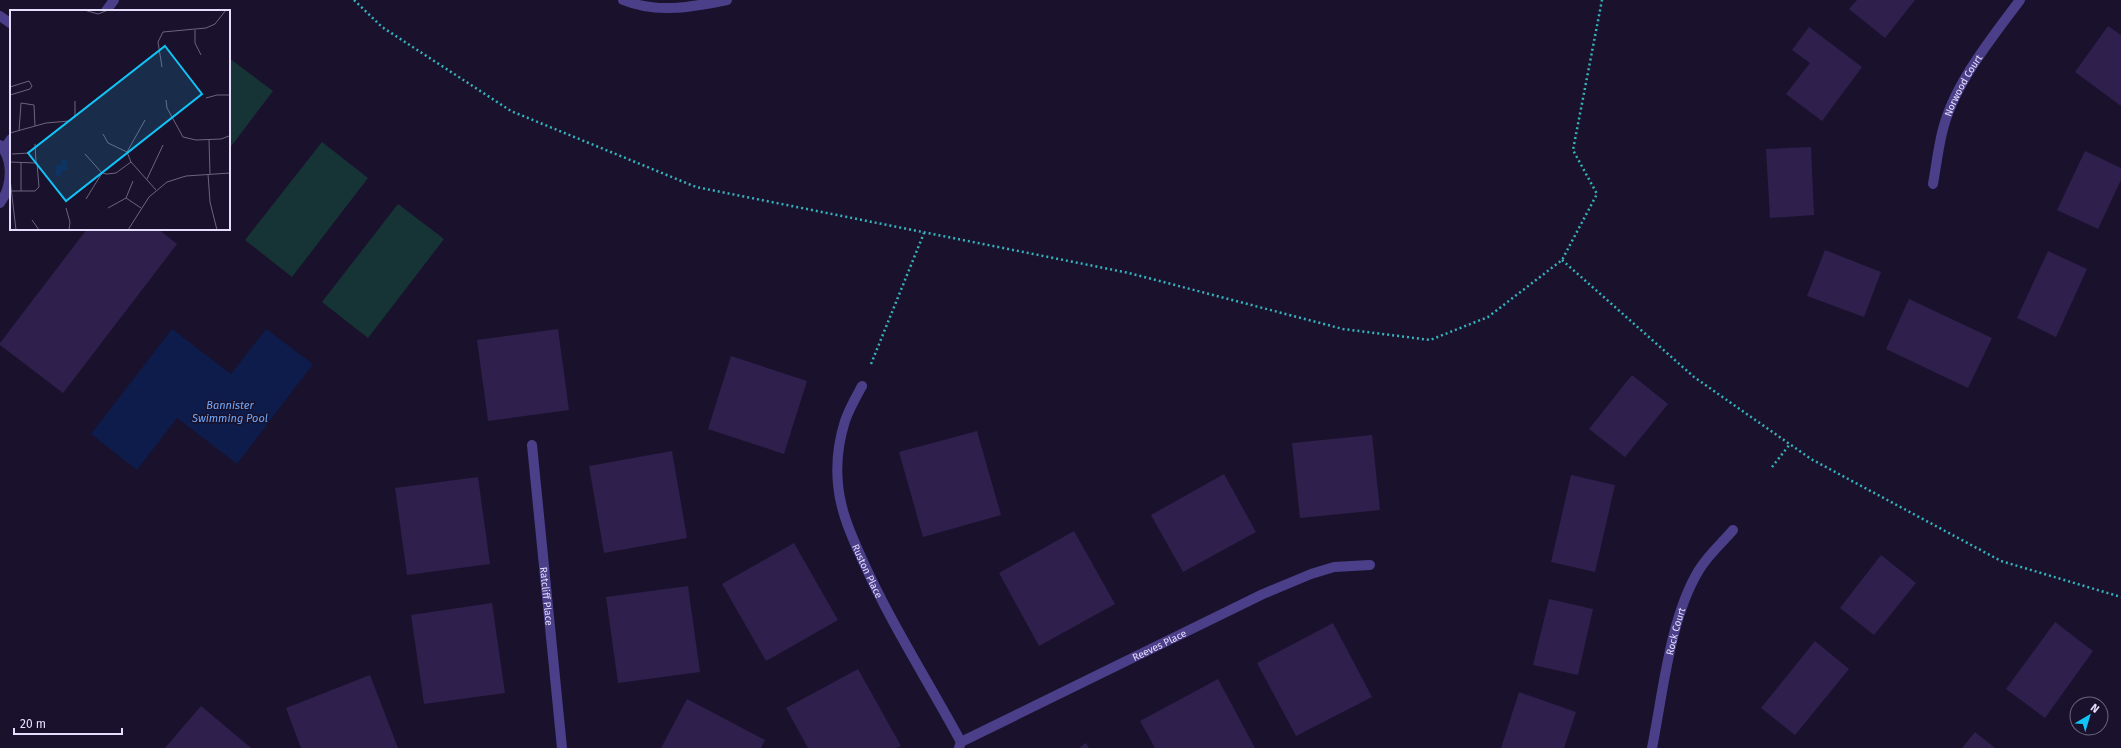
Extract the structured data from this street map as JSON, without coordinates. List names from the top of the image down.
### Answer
{
  "streets": {
    "street": [
      "Norwood Court",
      "Ruston Place",
      "Ratcliff Place",
      "Rock Court",
      "Reeves Place"
    ]
  },
  "crossings": [
    ["Ruston Place", "Reeves Place"]
  ],
  "water": ["Bannister Swimming Pool"],
  "scale_bar": "20 m",
  "north": "top right"
}
